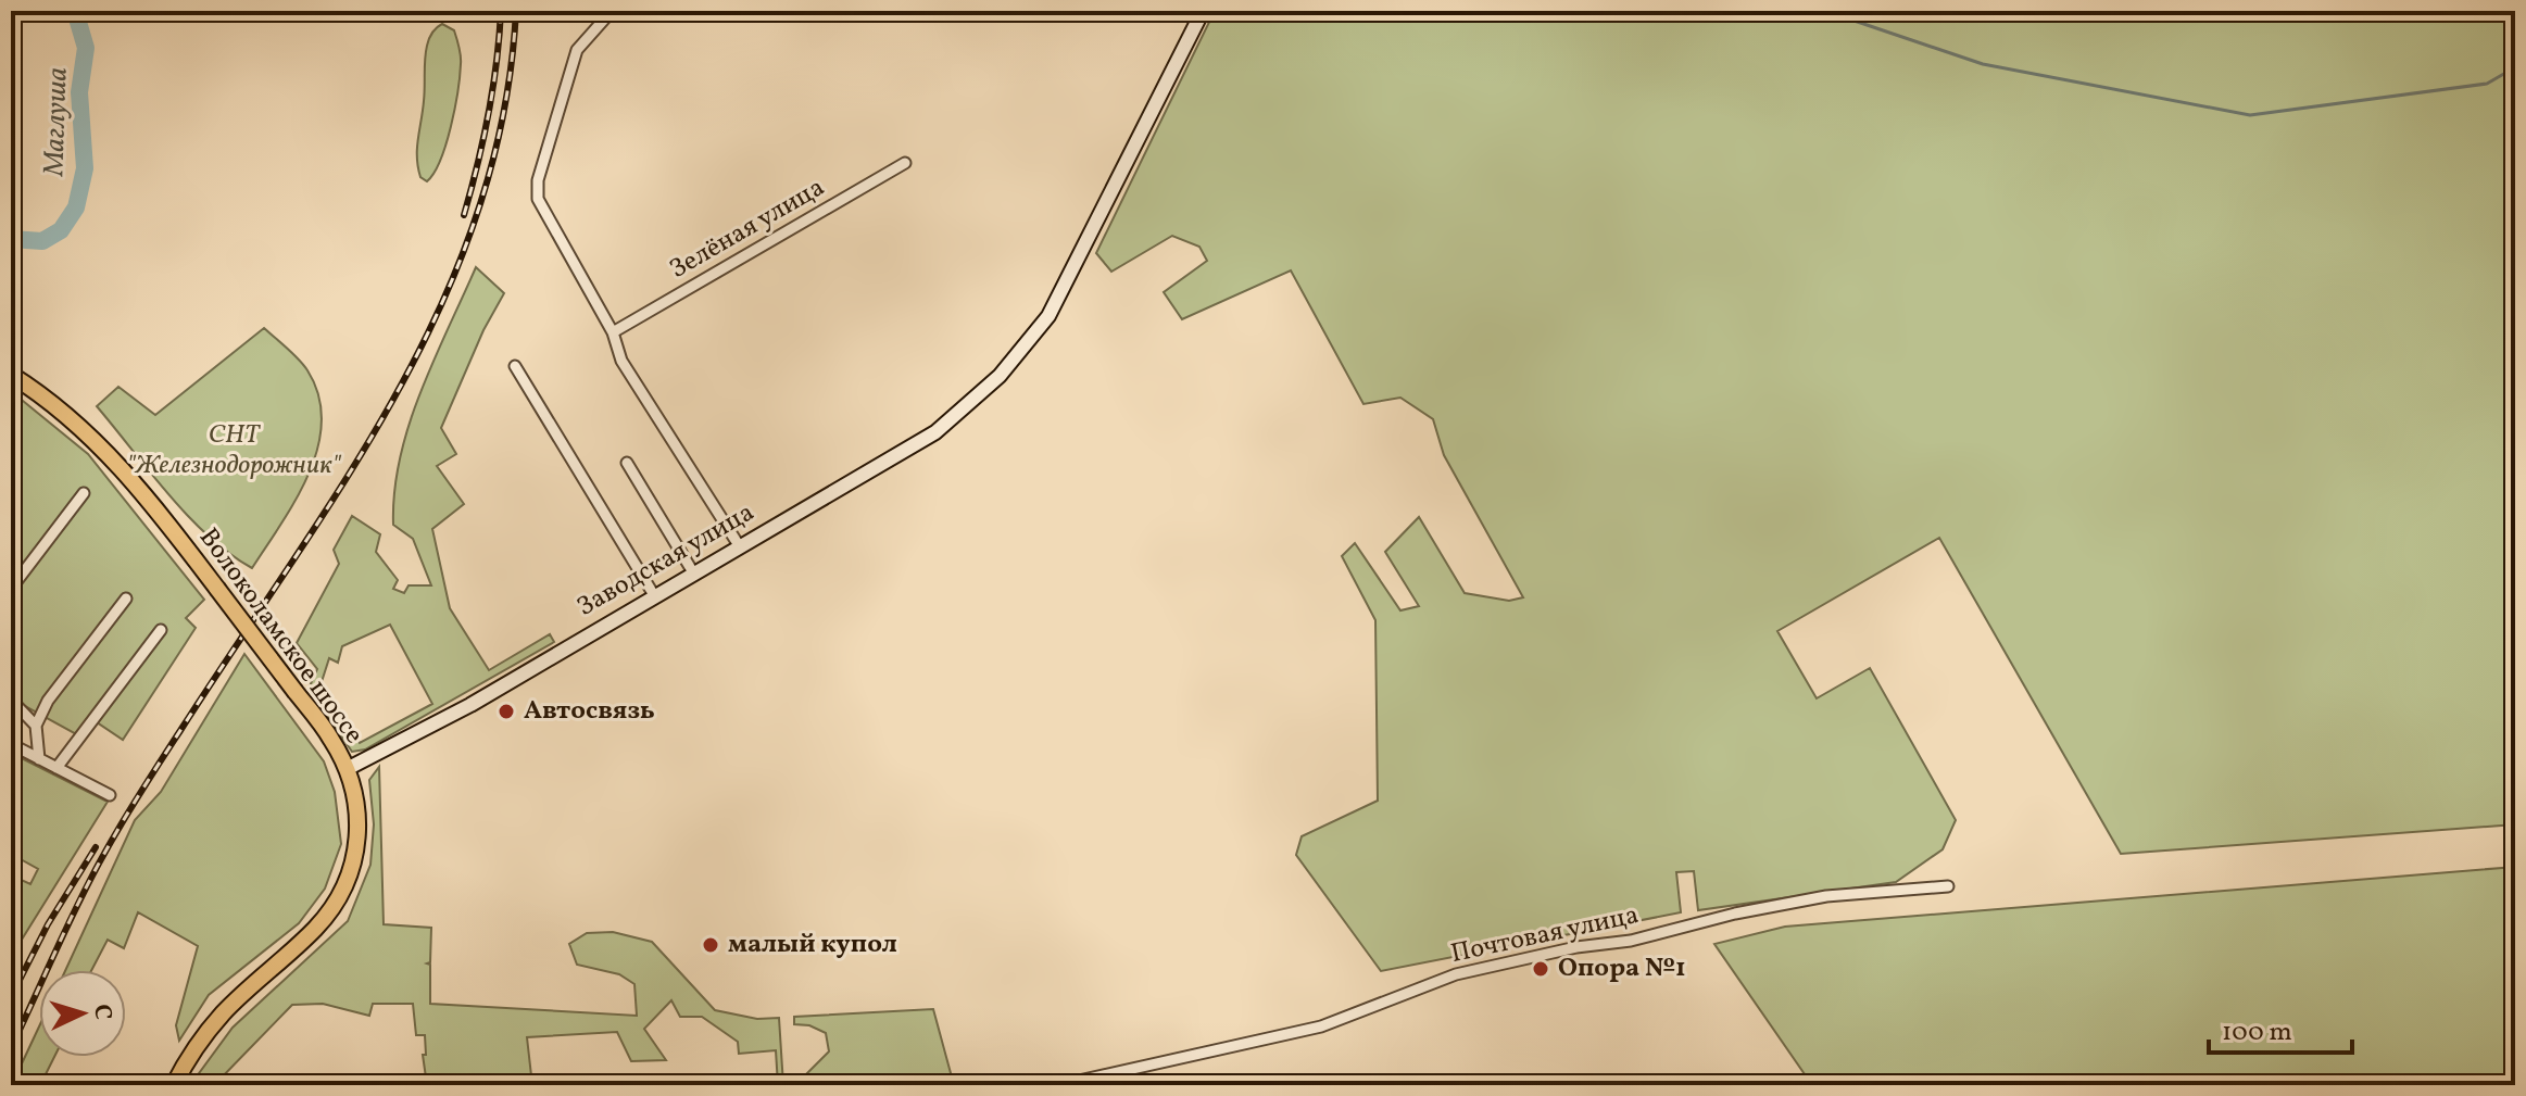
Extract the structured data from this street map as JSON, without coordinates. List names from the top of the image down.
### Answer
{
  "streets": {
    "main road": ["Заводская улица", "Волоколамское шоссе"],
    "street": ["Зелёная улица", "Почтовая улица"]
  },
  "crossings": [
    ["Заводская улица", "Волоколамское шоссе"]
  ],
  "water": ["Маглуша"],
  "parks": ["СНТ \"Железнодорожник\""],
  "places": ["Автосвязь", "малый купол", "Опора №1"],
  "scale_bar": "100 m",
  "north": "right"
}
